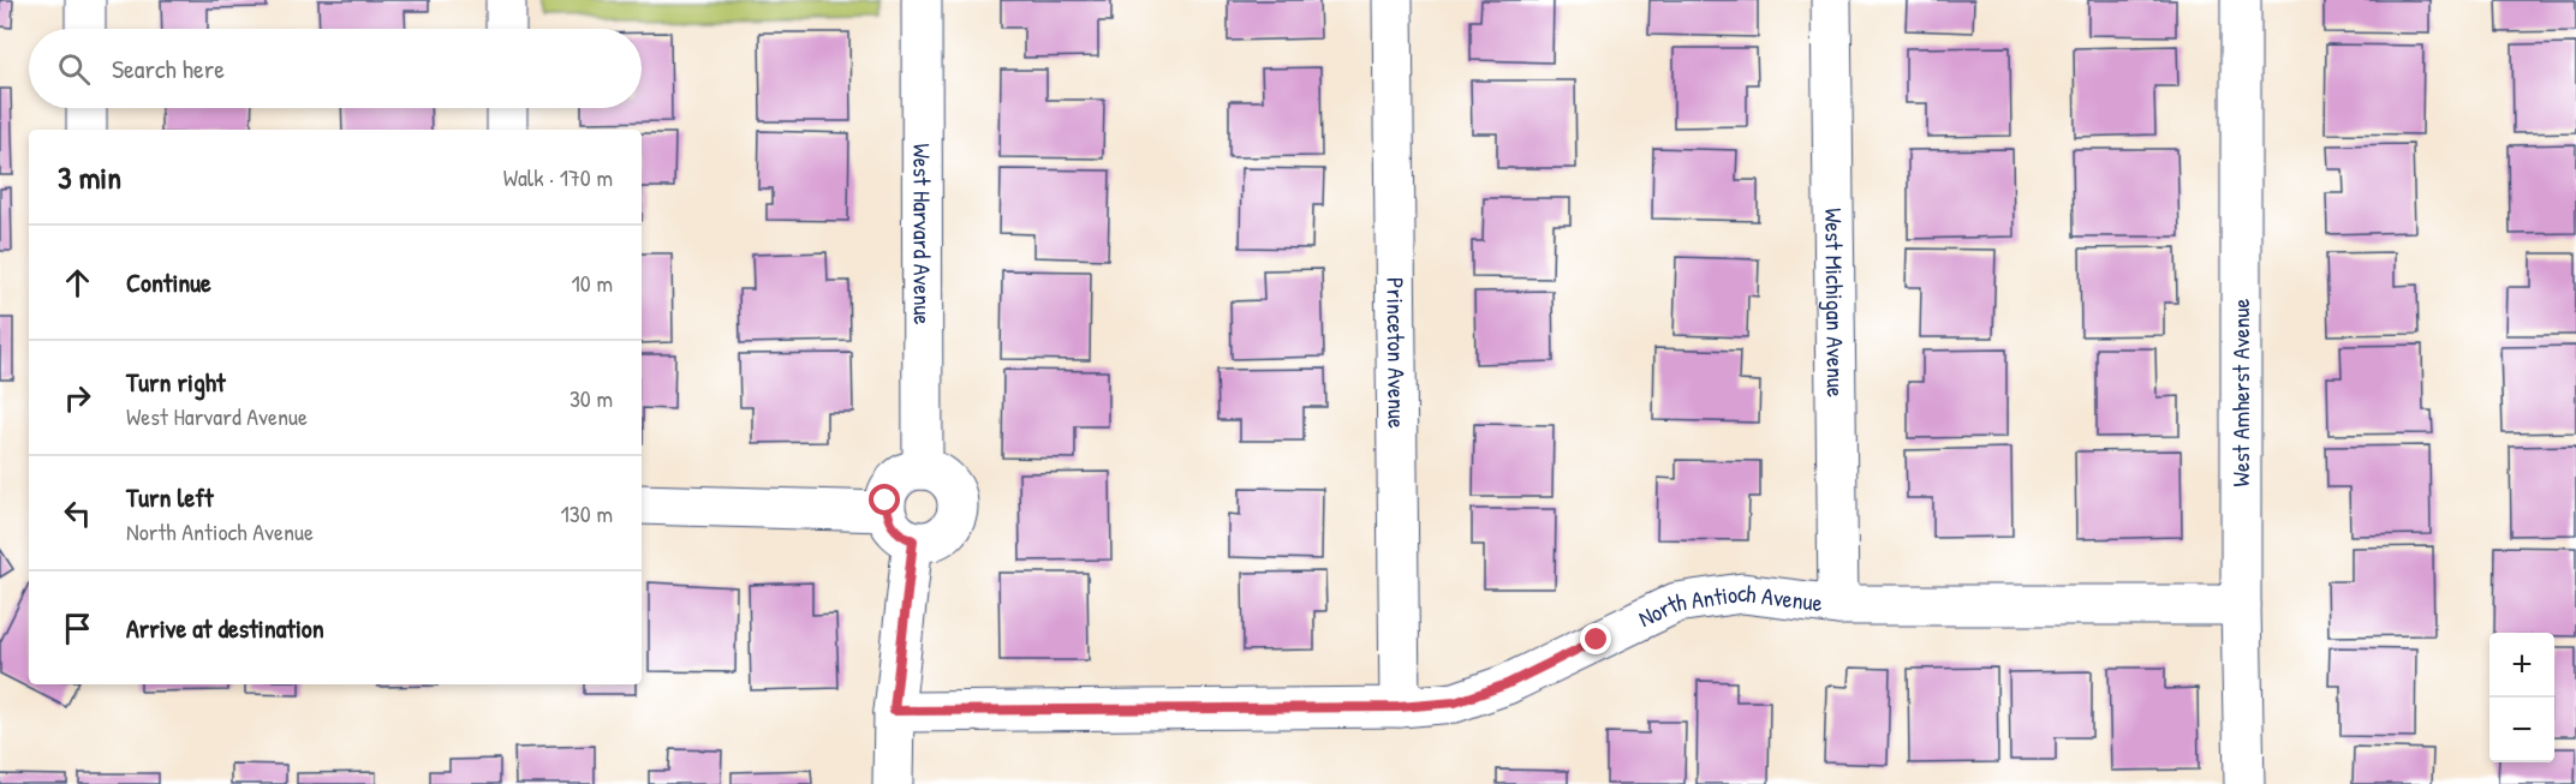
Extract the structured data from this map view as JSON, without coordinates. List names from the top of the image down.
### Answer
{
  "streets": {
    "street": [
      "West Harvard Avenue",
      "West Michigan Avenue",
      "Princeton Avenue",
      "West Amherst Avenue",
      "North Antioch Avenue"
    ]
  },
  "crossings": [
    ["West Michigan Avenue", "North Antioch Avenue"],
    ["Princeton Avenue", "North Antioch Avenue"],
    ["West Amherst Avenue", "North Antioch Avenue"]
  ],
  "page": {
    "search": "Search here",
    "heading": ["3 min", "Walk · 170 m"],
    "list": [
      ["Continue", "10 m"],
      ["Turn right", "West Harvard Avenue", "30 m"],
      ["Turn left", "North Antioch Avenue", "130 m"],
      "Arrive at destination"
    ],
    "map_buttons": ["+", "−"]
  }
}
